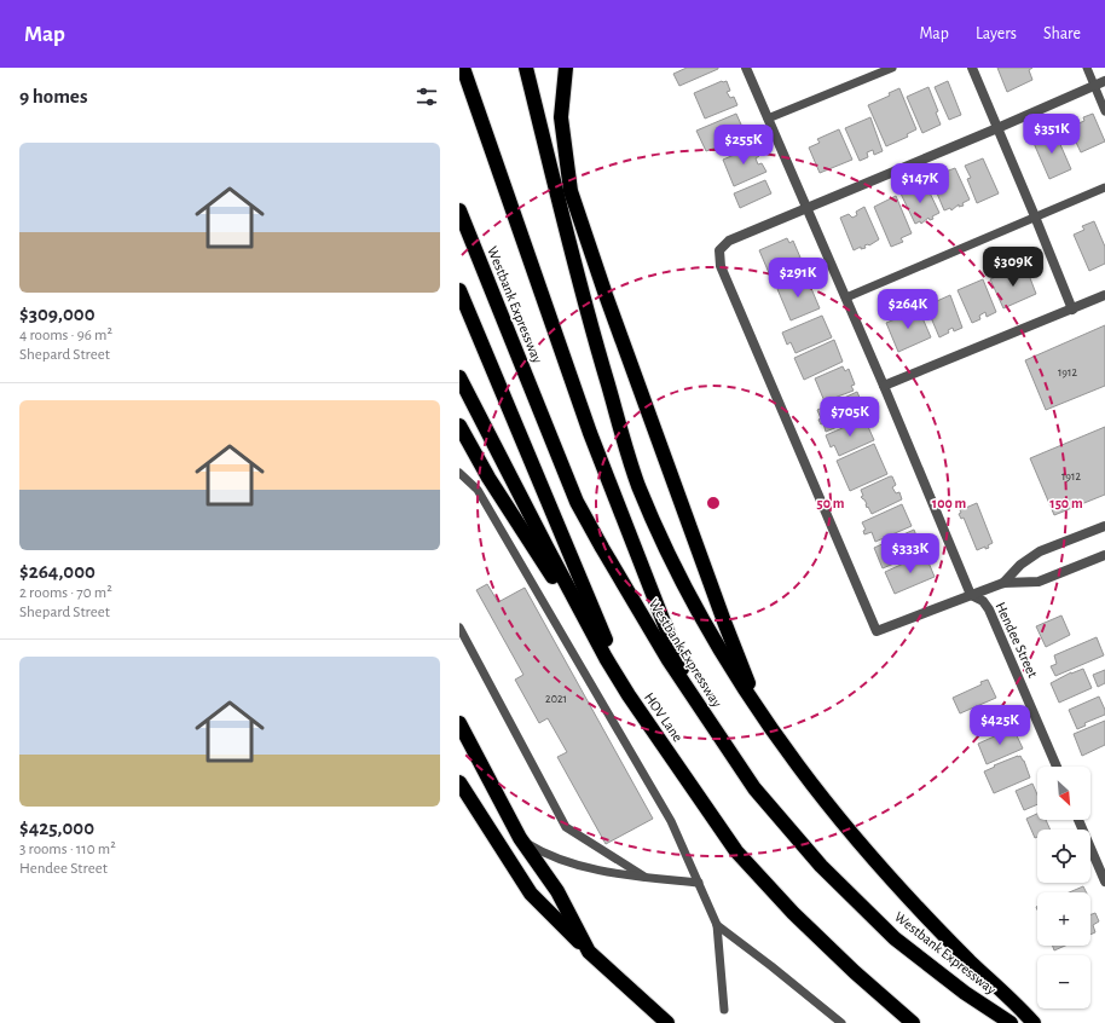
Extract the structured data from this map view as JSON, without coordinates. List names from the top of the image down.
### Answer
{
  "streets": {
    "highway": ["Westbank Expressway", "HOV Lane"],
    "street": ["Hendee Street"]
  },
  "house_numbers": ["1912", "1912", "2021"],
  "north": "bottom right",
  "page": {
    "header": "Map",
    "nav": ["Map", "Layers", "Share"],
    "heading": "9 homes",
    "price": [
      "$351K",
      "$255K",
      "$147K",
      "$309K",
      "$291K",
      "$264K",
      "$705K",
      "$333K",
      "$425K"
    ],
    "list": [
      {
        "name": "$309,000",
        "note": "4 rooms · 96 m² · Shepard Street"
      },
      {
        "name": "$264,000",
        "note": "2 rooms · 70 m² · Shepard Street"
      },
      {
        "name": "$425,000",
        "note": "3 rooms · 110 m² · Hendee Street"
      }
    ],
    "map_buttons": ["+", "−"]
  },
  "rings": ["50 m", "100 m", "150 m"]
}
